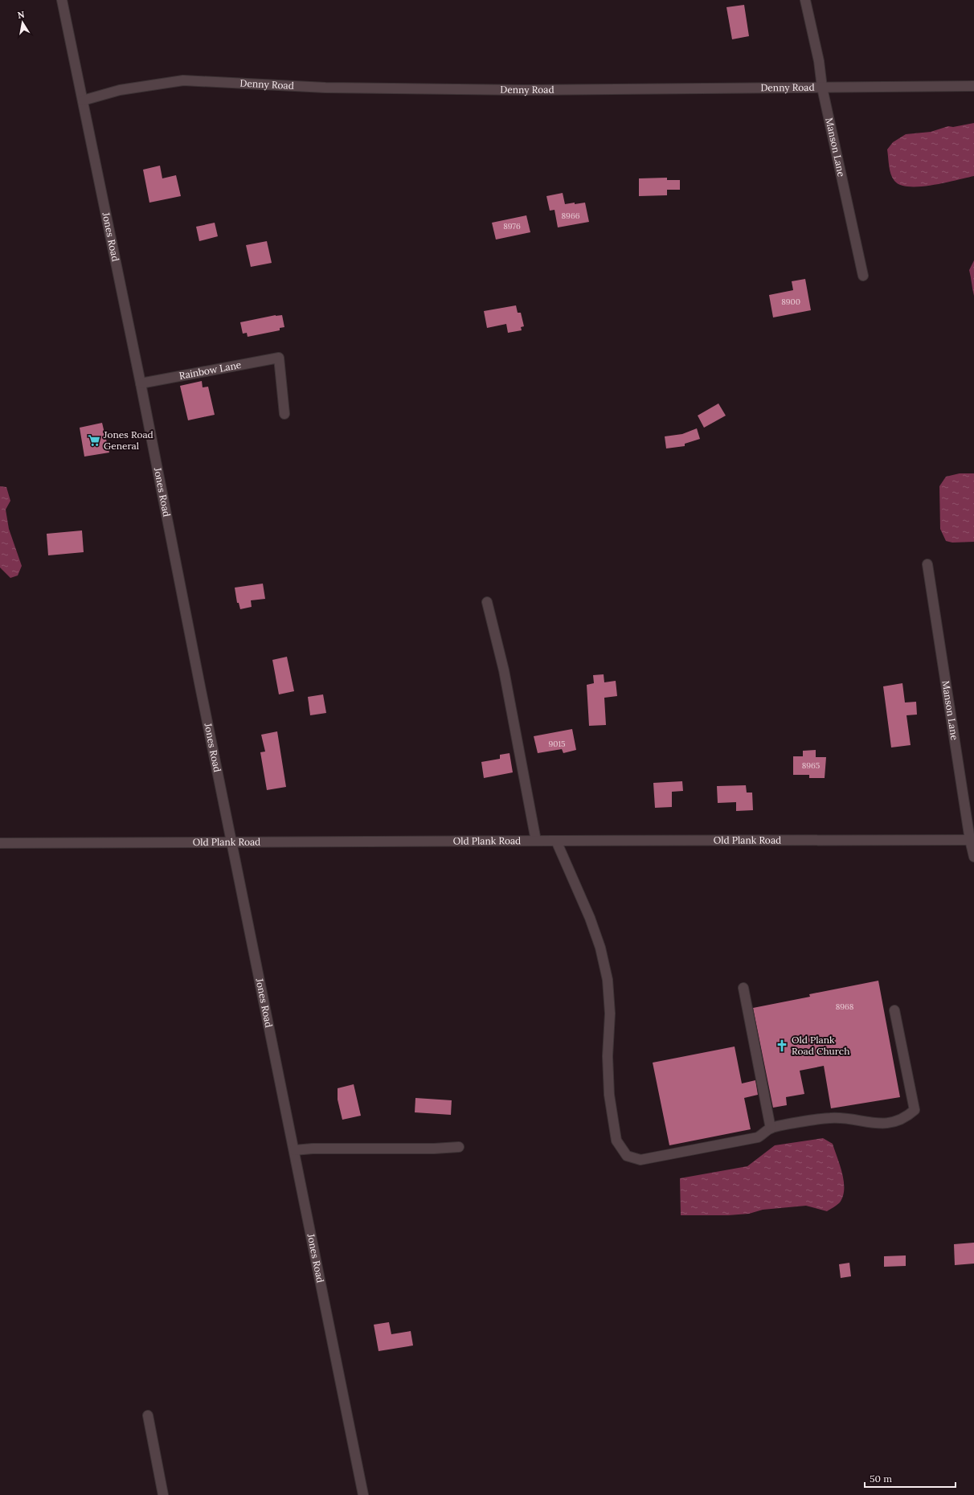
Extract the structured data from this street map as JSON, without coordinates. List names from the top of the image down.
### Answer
{
  "streets": {
    "street": [
      "Denny Road",
      "Manson Lane",
      "Jones Road",
      "Rainbow Lane",
      "Old Plank Road"
    ]
  },
  "crossings": [
    ["Denny Road", "Manson Lane"],
    ["Denny Road", "Jones Road"],
    ["Manson Lane", "Old Plank Road"],
    ["Jones Road", "Rainbow Lane"],
    ["Jones Road", "Old Plank Road"]
  ],
  "places": {
    "supermarket": ["Jones Road General"],
    "church": ["Old Plank Road Church"]
  },
  "house_numbers": [
    "8966",
    "8976",
    "8900",
    "9015",
    "8965",
    "8968"
  ],
  "scale_bar": "50 m",
  "north": "top"
}
